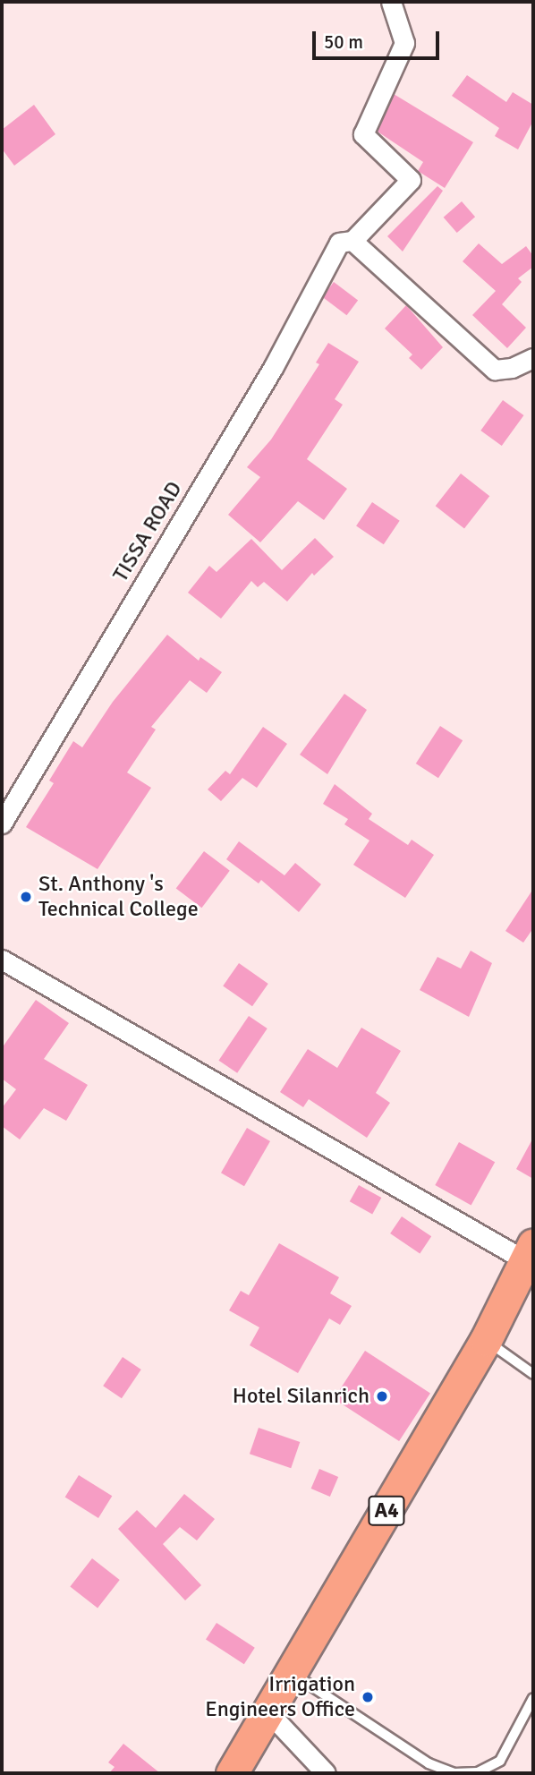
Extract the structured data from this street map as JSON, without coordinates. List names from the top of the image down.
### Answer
{
  "streets": {
    "highway": ["A4"],
    "street": ["TISSA ROAD"]
  },
  "places": ["St. Anthony 's Technical College", "Hotel Silanrich", "Irrigation Engineers Office"],
  "scale_bar": "50 m"
}
